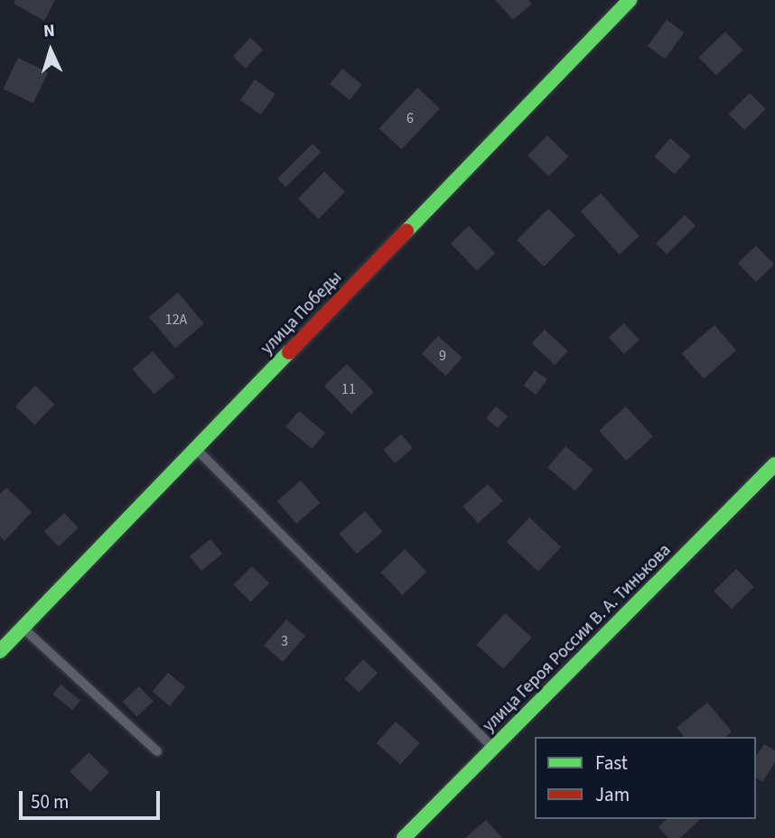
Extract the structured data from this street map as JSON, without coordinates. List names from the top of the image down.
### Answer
{
  "streets": {
    "street": ["улица Победы", "улица Героя России В. А. Тинькова"]
  },
  "house_numbers": [
    "6",
    "12А",
    "9",
    "11",
    "3"
  ],
  "legend": ["Fast", "Jam"],
  "scale_bar": "50 m",
  "north": "top"
}
